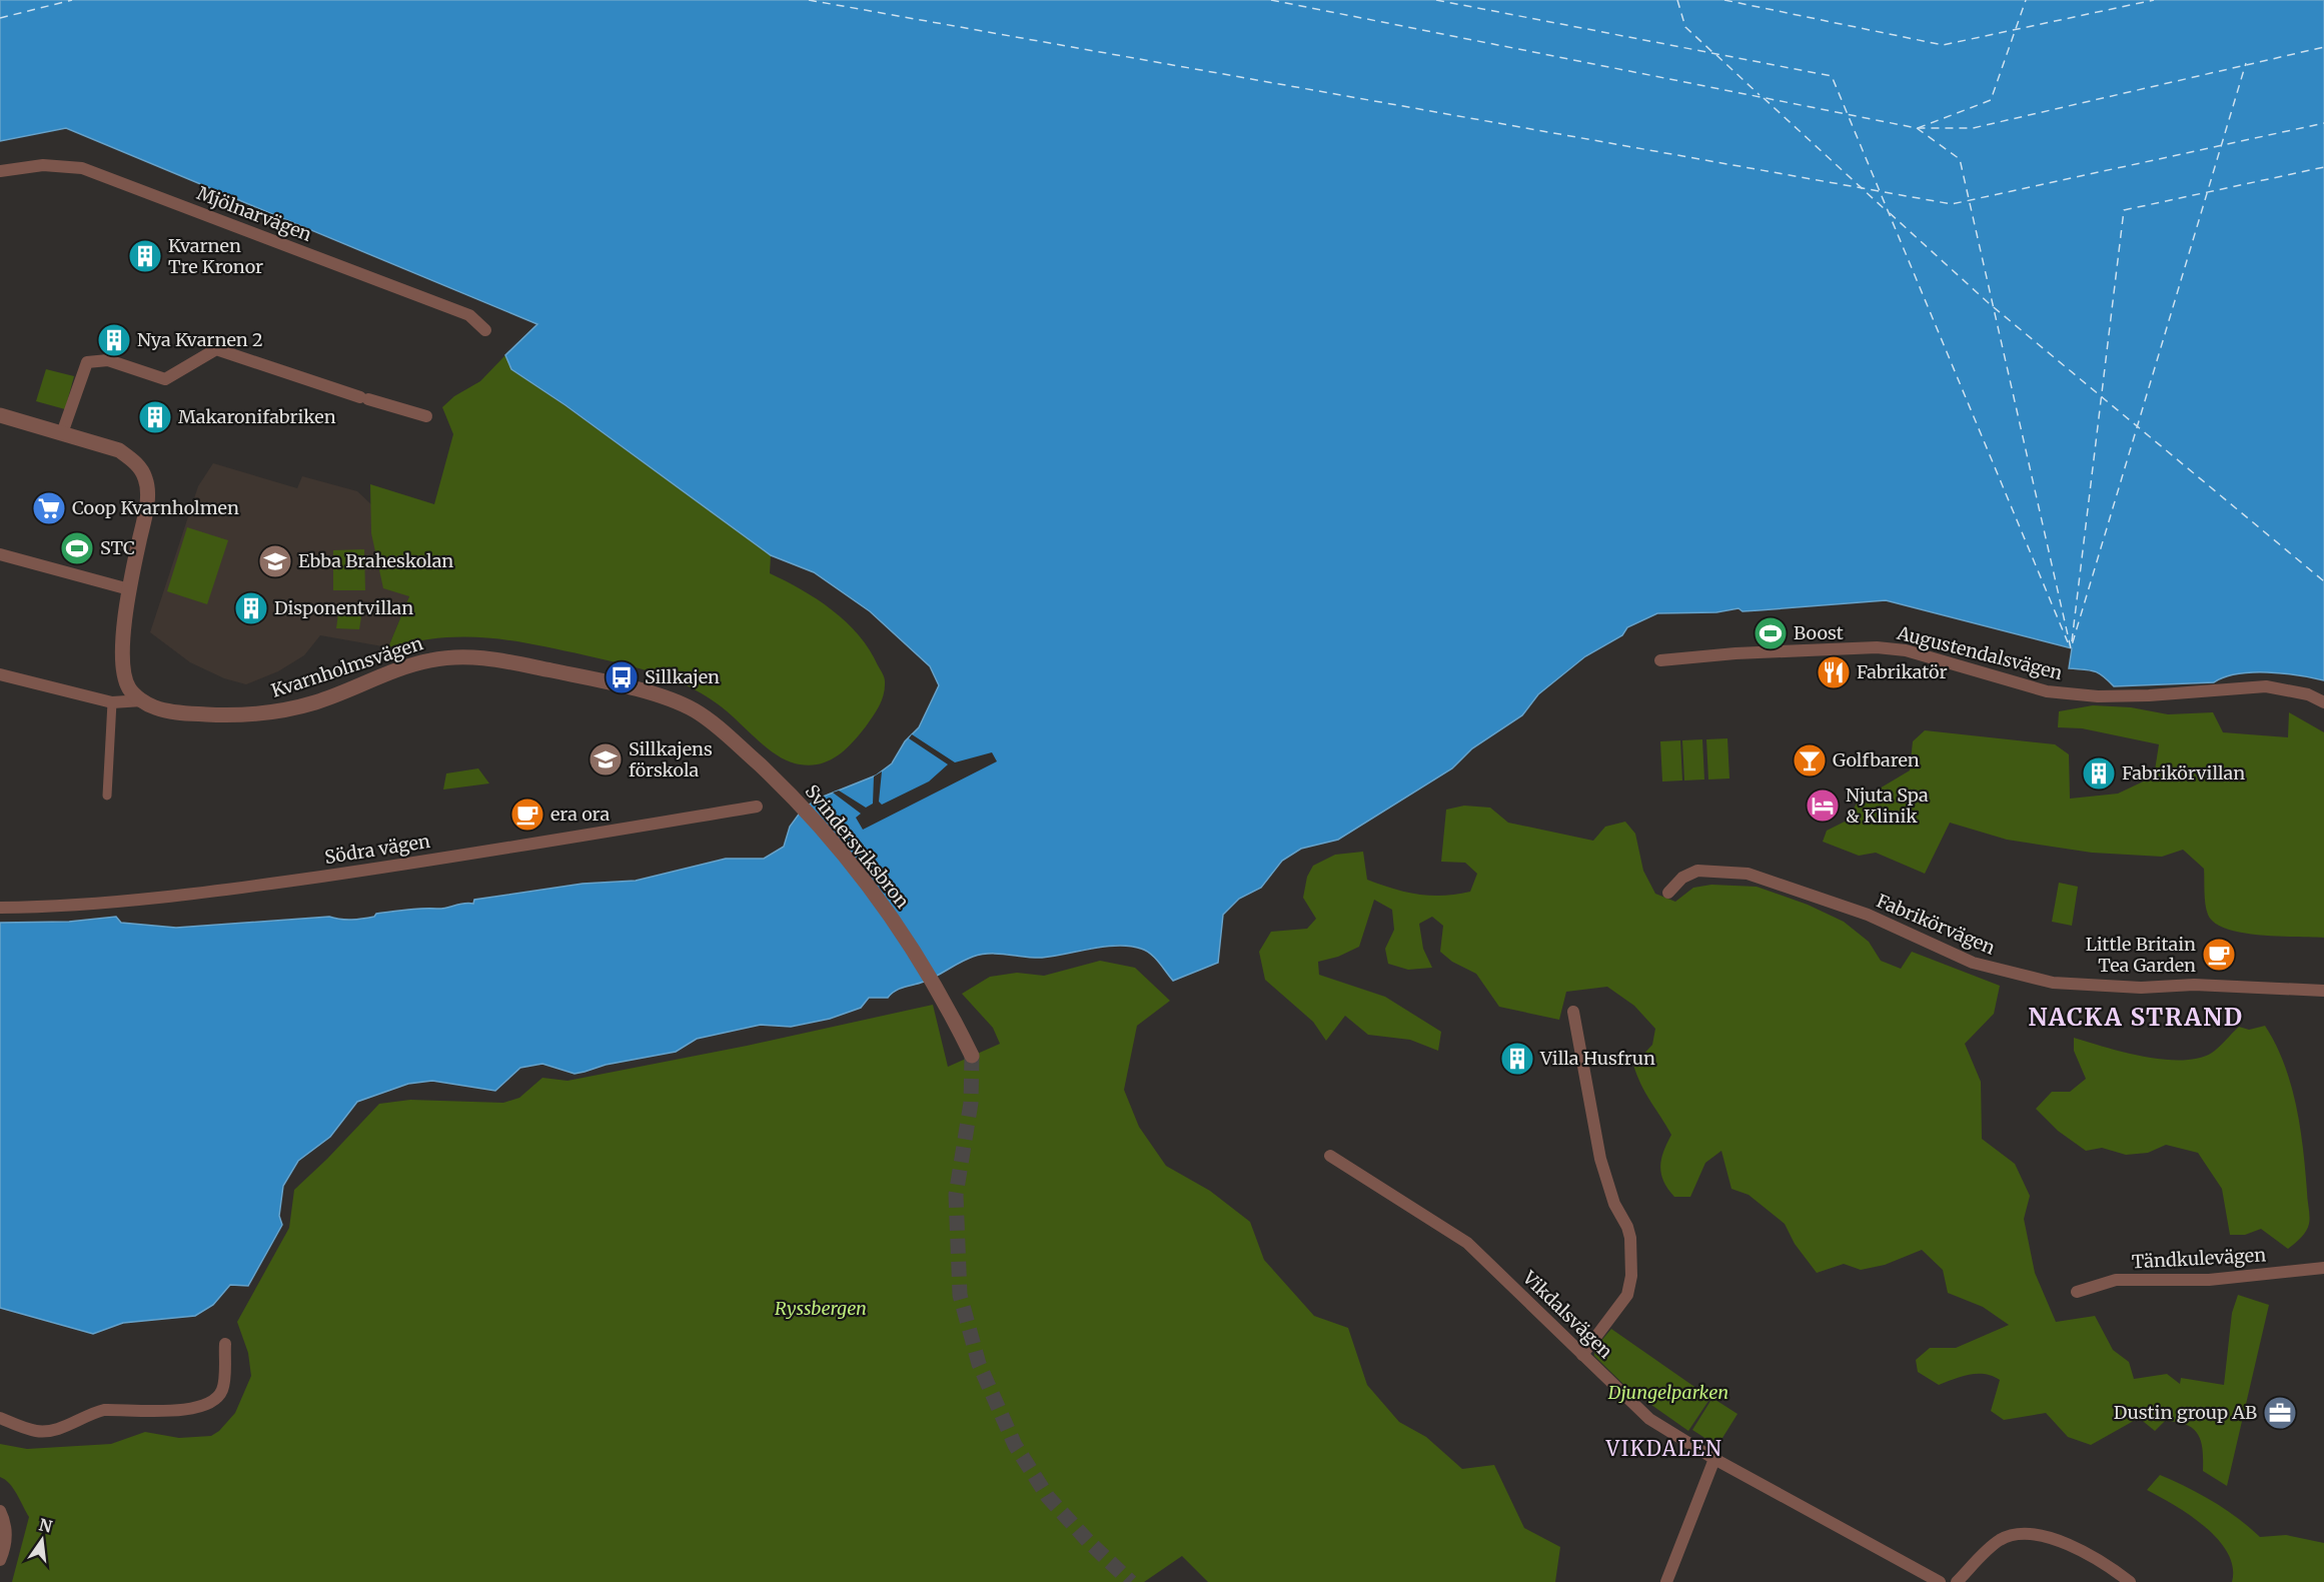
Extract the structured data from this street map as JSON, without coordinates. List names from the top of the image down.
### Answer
{
  "streets": {
    "street": [
      "Mjölnarvägen",
      "Augustendalsvägen",
      "Kvarnholmsvägen",
      "Svindersviksbron",
      "Södra vägen",
      "Fabrikörvägen",
      "Tändkulevägen",
      "Vikdalsvägen"
    ]
  },
  "crossings": [
    ["Kvarnholmsvägen", "Svindersviksbron"]
  ],
  "districts": ["NACKA STRAND", "VIKDALEN"],
  "parks": ["Ryssbergen", "Djungelparken"],
  "places": {
    "building": [
      "Kvarnen Tre Kronor",
      "Nya Kvarnen 2",
      "Makaronifabriken",
      "Disponentvillan",
      "Fabrikörvillan",
      "Villa Husfrun"
    ],
    "supermarket": ["Coop Kvarnholmen"],
    "sports": ["STC", "Boost"],
    "school or university": ["Ebba Braheskolan", "Sillkajens förskola"],
    "restaurant": ["Fabrikatör"],
    "bus stop": ["Sillkajen"],
    "bar": ["Golfbaren"],
    "hotel": ["Njuta Spa & Klinik"],
    "cafe": ["era ora", "Little Britain Tea Garden"],
    "office": ["Dustin group AB"]
  },
  "north": "top"
}
